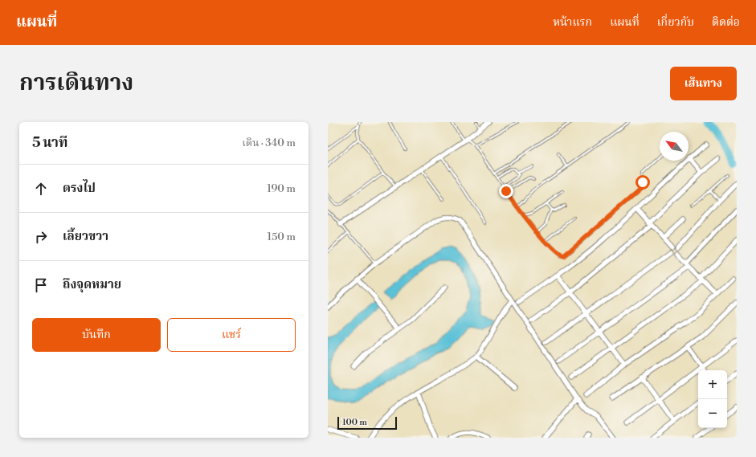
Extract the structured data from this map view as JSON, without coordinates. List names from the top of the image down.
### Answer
{
  "scale_bar": "100 m",
  "north": "top left",
  "page": {
    "header": "แผนที่",
    "nav": [
      "หน้าแรก",
      "แผนที่",
      "เกี่ยวกับ",
      "ติดต่อ"
    ],
    "title": "การเดินทาง",
    "buttons": [
      "เส้นทาง",
      ["บันทึก", "แชร์"]
    ],
    "heading": ["5 นาที", "เดิน · 340 m"],
    "list": [
      ["ตรงไป", "190 m"],
      ["เลี้ยวขวา", "150 m"],
      "ถึงจุดหมาย"
    ],
    "map_buttons": ["+", "−"],
    "scale": "100 m"
  }
}
